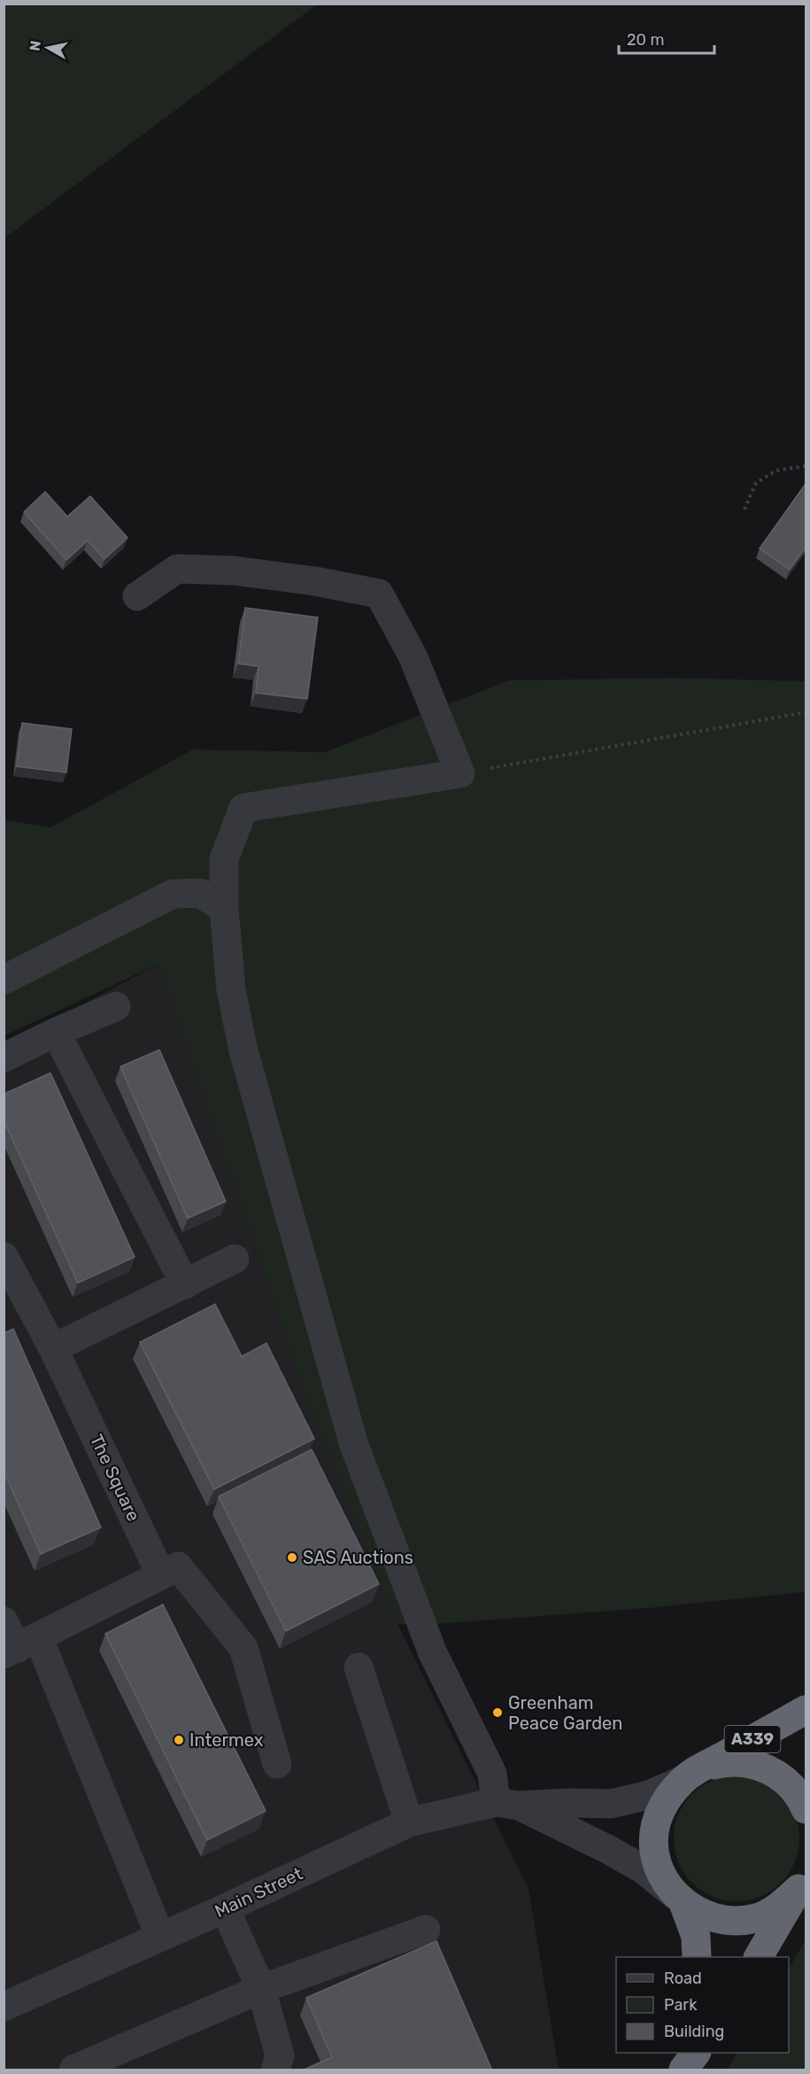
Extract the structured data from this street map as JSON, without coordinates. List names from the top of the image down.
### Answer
{
  "streets": {
    "highway": ["A339"],
    "street": ["The Square", "Main Street"]
  },
  "crossings": [
    ["A339", "Main Street"]
  ],
  "places": ["SAS Auctions", "Greenham Peace Garden", "Intermex"],
  "legend": ["Road", "Park", "Building"],
  "scale_bar": "20 m",
  "north": "left"
}
